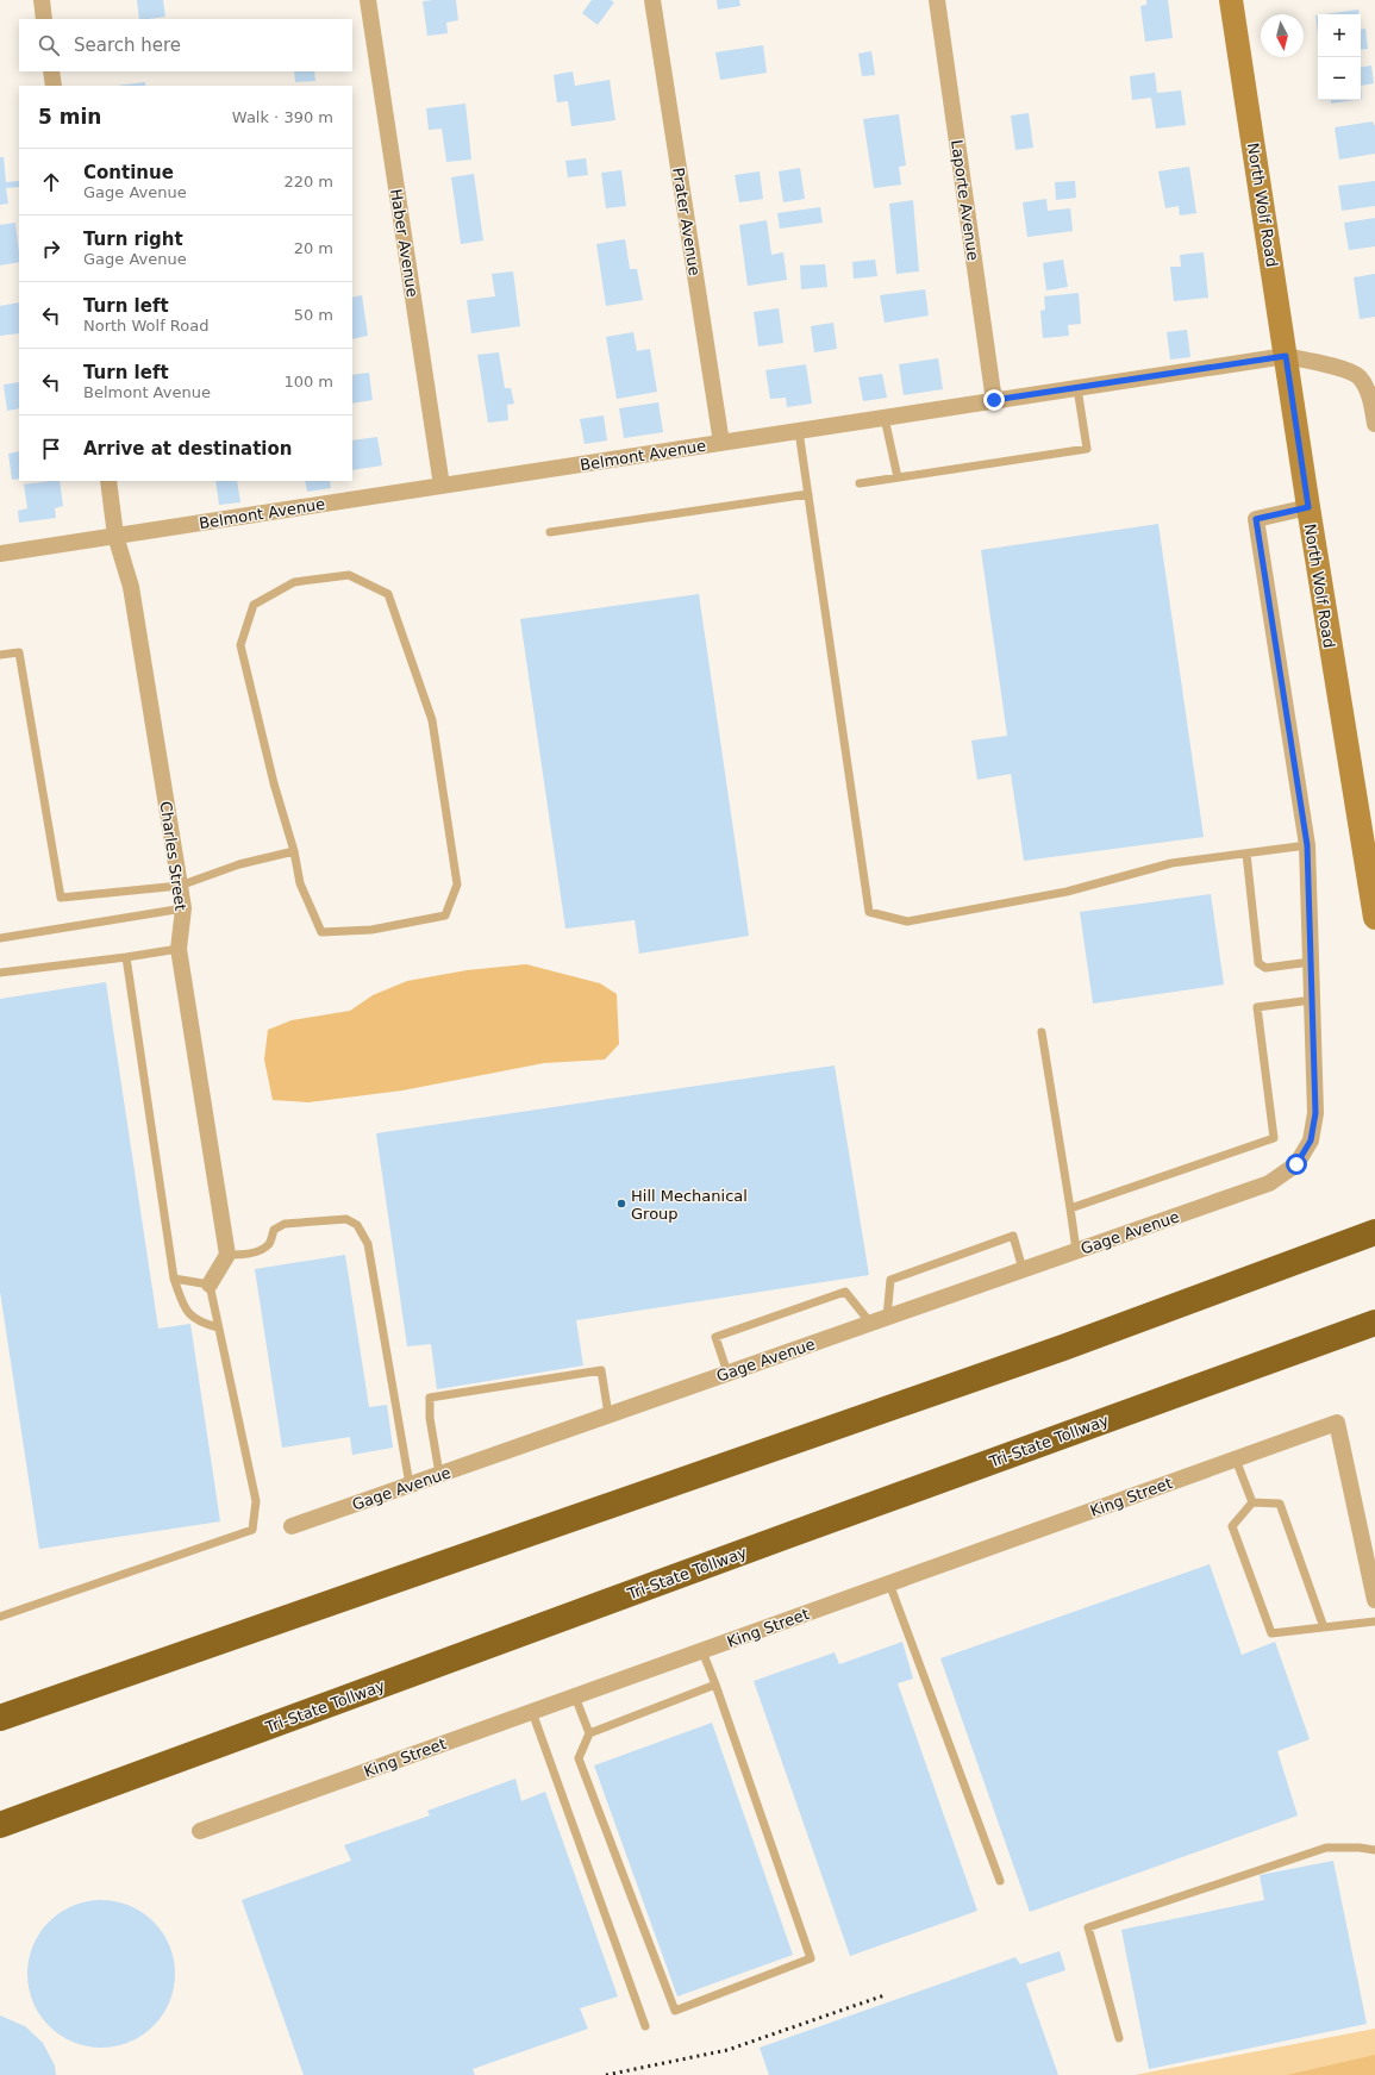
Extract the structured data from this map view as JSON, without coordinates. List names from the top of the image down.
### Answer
{
  "streets": {
    "highway": ["Tri-State Tollway"],
    "main road": ["North Wolf Road"],
    "street": [
      "Laporte Avenue",
      "Prater Avenue",
      "Haber Avenue",
      "Belmont Avenue",
      "Charles Street",
      "Gage Avenue",
      "King Street"
    ]
  },
  "crossings": [
    ["Laporte Avenue", "Belmont Avenue"],
    ["North Wolf Road", "Belmont Avenue"],
    ["North Wolf Road", "Gage Avenue"],
    ["Prater Avenue", "Belmont Avenue"],
    ["Haber Avenue", "Belmont Avenue"],
    ["Belmont Avenue", "Charles Street"]
  ],
  "places": ["Hill Mechanical Group"],
  "north": "bottom",
  "page": {
    "map_buttons": ["+", "−"],
    "search": "Search here",
    "heading": ["5 min", "Walk · 390 m"],
    "list": [
      ["Continue", "Gage Avenue", "220 m"],
      ["Turn right", "Gage Avenue", "20 m"],
      ["Turn left", "North Wolf Road", "50 m"],
      ["Turn left", "Belmont Avenue", "100 m"],
      "Arrive at destination"
    ]
  }
}
